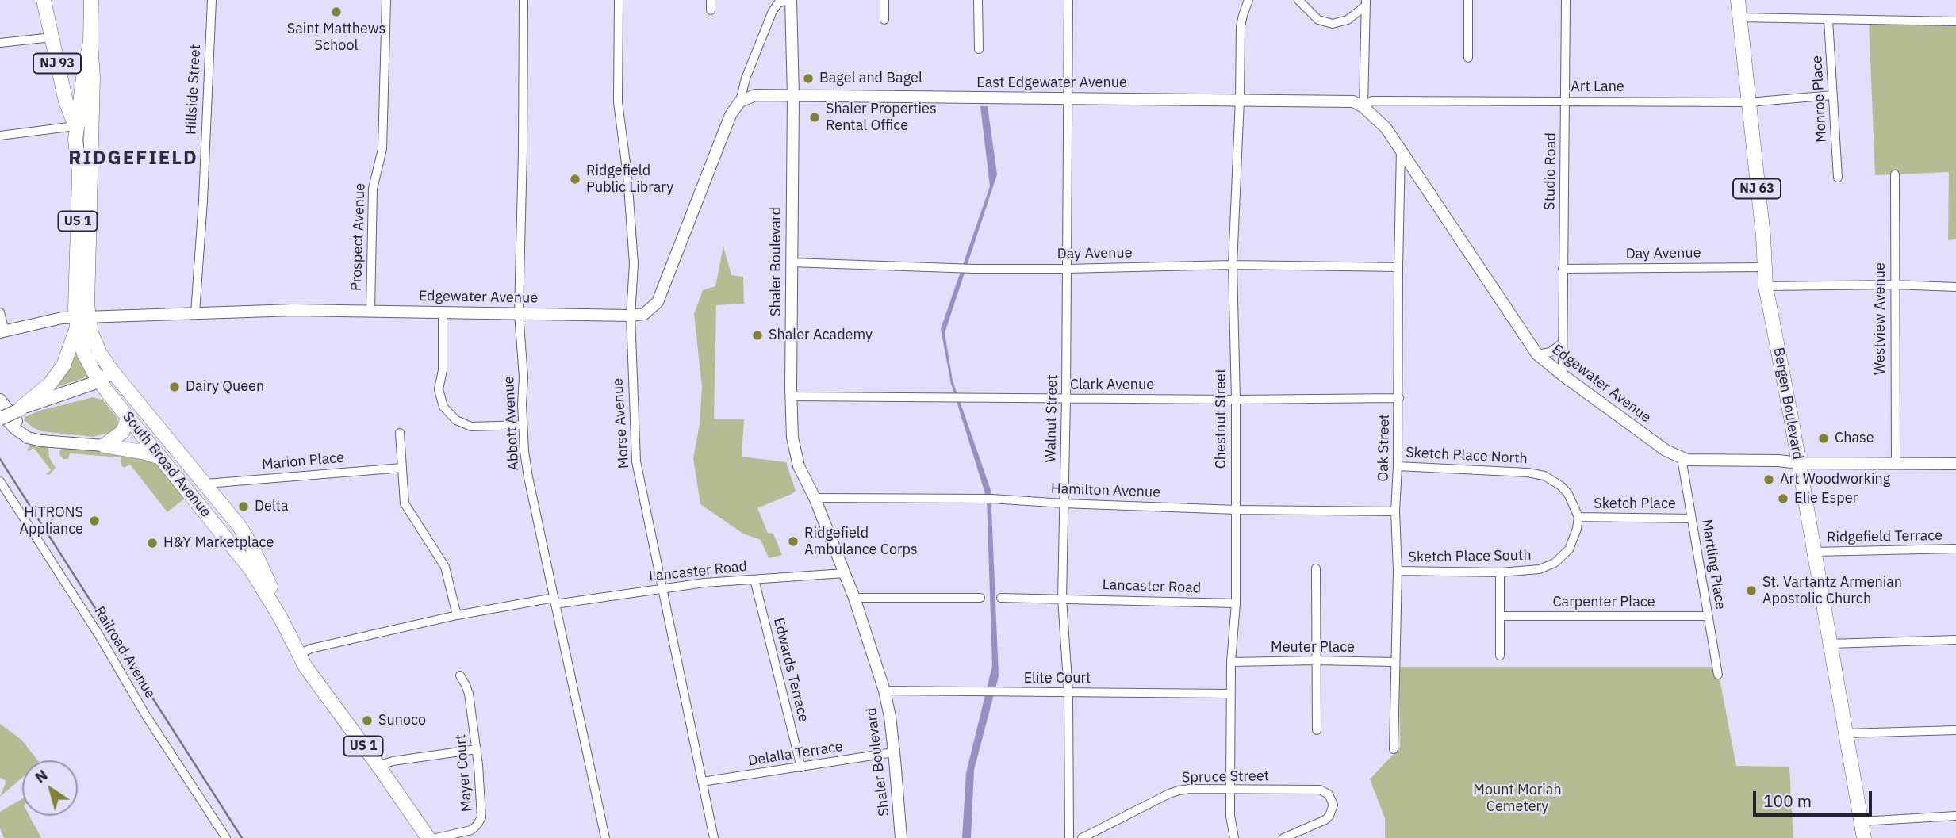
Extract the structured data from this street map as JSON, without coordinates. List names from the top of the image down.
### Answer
{
  "streets": {
    "main road": [
      "NJ 93",
      "NJ 63",
      "US 1",
      "Bergen Boulevard",
      "South Broad Avenue"
    ],
    "street": [
      "East Edgewater Avenue",
      "Art Lane",
      "Hillside Street",
      "Monroe Place",
      "Studio Road",
      "Prospect Avenue",
      "Day Avenue",
      "Shaler Boulevard",
      "Edgewater Avenue",
      "Westview Avenue",
      "Clark Avenue",
      "Walnut Street",
      "Chestnut Street",
      "Abbott Avenue",
      "Morse Avenue",
      "Oak Street",
      "Sketch Place North",
      "Marion Place",
      "Hamilton Avenue",
      "Sketch Place",
      "Ridgefield Terrace",
      "Sketch Place South",
      "Martling Place",
      "Lancaster Road",
      "Carpenter Place",
      "Meuter Place",
      "Railroad Avenue",
      "Edwards Terrace",
      "Elite Court",
      "Delalla Terrace",
      "Mayer Court",
      "Spruce Street"
    ]
  },
  "crossings": [
    ["NJ 93", "US 1"],
    ["NJ 93", "South Broad Avenue"],
    ["East Edgewater Avenue", "Art Lane"],
    ["East Edgewater Avenue", "Shaler Boulevard"],
    ["East Edgewater Avenue", "Edgewater Avenue"],
    ["East Edgewater Avenue", "Walnut Street"],
    ["East Edgewater Avenue", "Chestnut Street"],
    ["Art Lane", "Monroe Place"],
    ["Art Lane", "Studio Road"],
    ["Art Lane", "Edgewater Avenue"],
    ["Art Lane", "Bergen Boulevard"],
    ["Hillside Street", "Edgewater Avenue"],
    ["Studio Road", "Day Avenue"],
    ["Studio Road", "Edgewater Avenue"],
    ["US 1", "South Broad Avenue"],
    ["US 1", "Lancaster Road"],
    ["Prospect Avenue", "Edgewater Avenue"],
    ["Day Avenue", "Shaler Boulevard"],
    ["Day Avenue", "Bergen Boulevard"],
    ["Day Avenue", "Walnut Street"],
    ["Day Avenue", "Chestnut Street"],
    ["Day Avenue", "Oak Street"],
    ["Shaler Boulevard", "Clark Avenue"],
    ["Shaler Boulevard", "Hamilton Avenue"],
    ["Shaler Boulevard", "Lancaster Road"],
    ["Shaler Boulevard", "Elite Court"],
    ["Shaler Boulevard", "Delalla Terrace"],
    ["Edgewater Avenue", "Westview Avenue"],
    ["Edgewater Avenue", "Bergen Boulevard"],
    ["Edgewater Avenue", "Abbott Avenue"],
    ["Edgewater Avenue", "Morse Avenue"],
    ["Edgewater Avenue", "Oak Street"],
    ["Edgewater Avenue", "South Broad Avenue"],
    ["Edgewater Avenue", "Martling Place"],
    ["Clark Avenue", "Walnut Street"],
    ["Clark Avenue", "Chestnut Street"],
    ["Clark Avenue", "Oak Street"],
    ["Bergen Boulevard", "Ridgefield Terrace"],
    ["Walnut Street", "Hamilton Avenue"],
    ["Walnut Street", "Lancaster Road"],
    ["Walnut Street", "Elite Court"],
    ["Chestnut Street", "Hamilton Avenue"],
    ["Chestnut Street", "Lancaster Road"],
    ["Chestnut Street", "Meuter Place"],
    ["Chestnut Street", "Elite Court"],
    ["Chestnut Street", "Spruce Street"],
    ["Abbott Avenue", "Lancaster Road"],
    ["Morse Avenue", "Lancaster Road"],
    ["Morse Avenue", "Delalla Terrace"],
    ["Oak Street", "Sketch Place North"],
    ["Oak Street", "Hamilton Avenue"],
    ["Oak Street", "Sketch Place South"],
    ["Oak Street", "Meuter Place"],
    ["Sketch Place North", "Sketch Place"],
    ["Sketch Place North", "Sketch Place South"],
    ["Marion Place", "South Broad Avenue"],
    ["Sketch Place", "Sketch Place South"],
    ["Sketch Place", "Martling Place"],
    ["Martling Place", "Carpenter Place"],
    ["Lancaster Road", "Edwards Terrace"],
    ["Edwards Terrace", "Delalla Terrace"]
  ],
  "districts": ["RIDGEFIELD"],
  "parks": ["Mount Moriah Cemetery"],
  "places": [
    "Saint Matthews School",
    "Bagel and Bagel",
    "Shaler Properties Rental Office",
    "Ridgefield Public Library",
    "Shaler Academy",
    "Dairy Queen",
    "Chase",
    "Art Woodworking",
    "Elie Esper",
    "Delta",
    "HiTRONS Appliance",
    "Ridgefield Ambulance Corps",
    "H&Y Marketplace",
    "St. Vartantz Armenian Apostolic Church",
    "Sunoco"
  ],
  "scale_bar": "100 m",
  "north": "top left"
}
